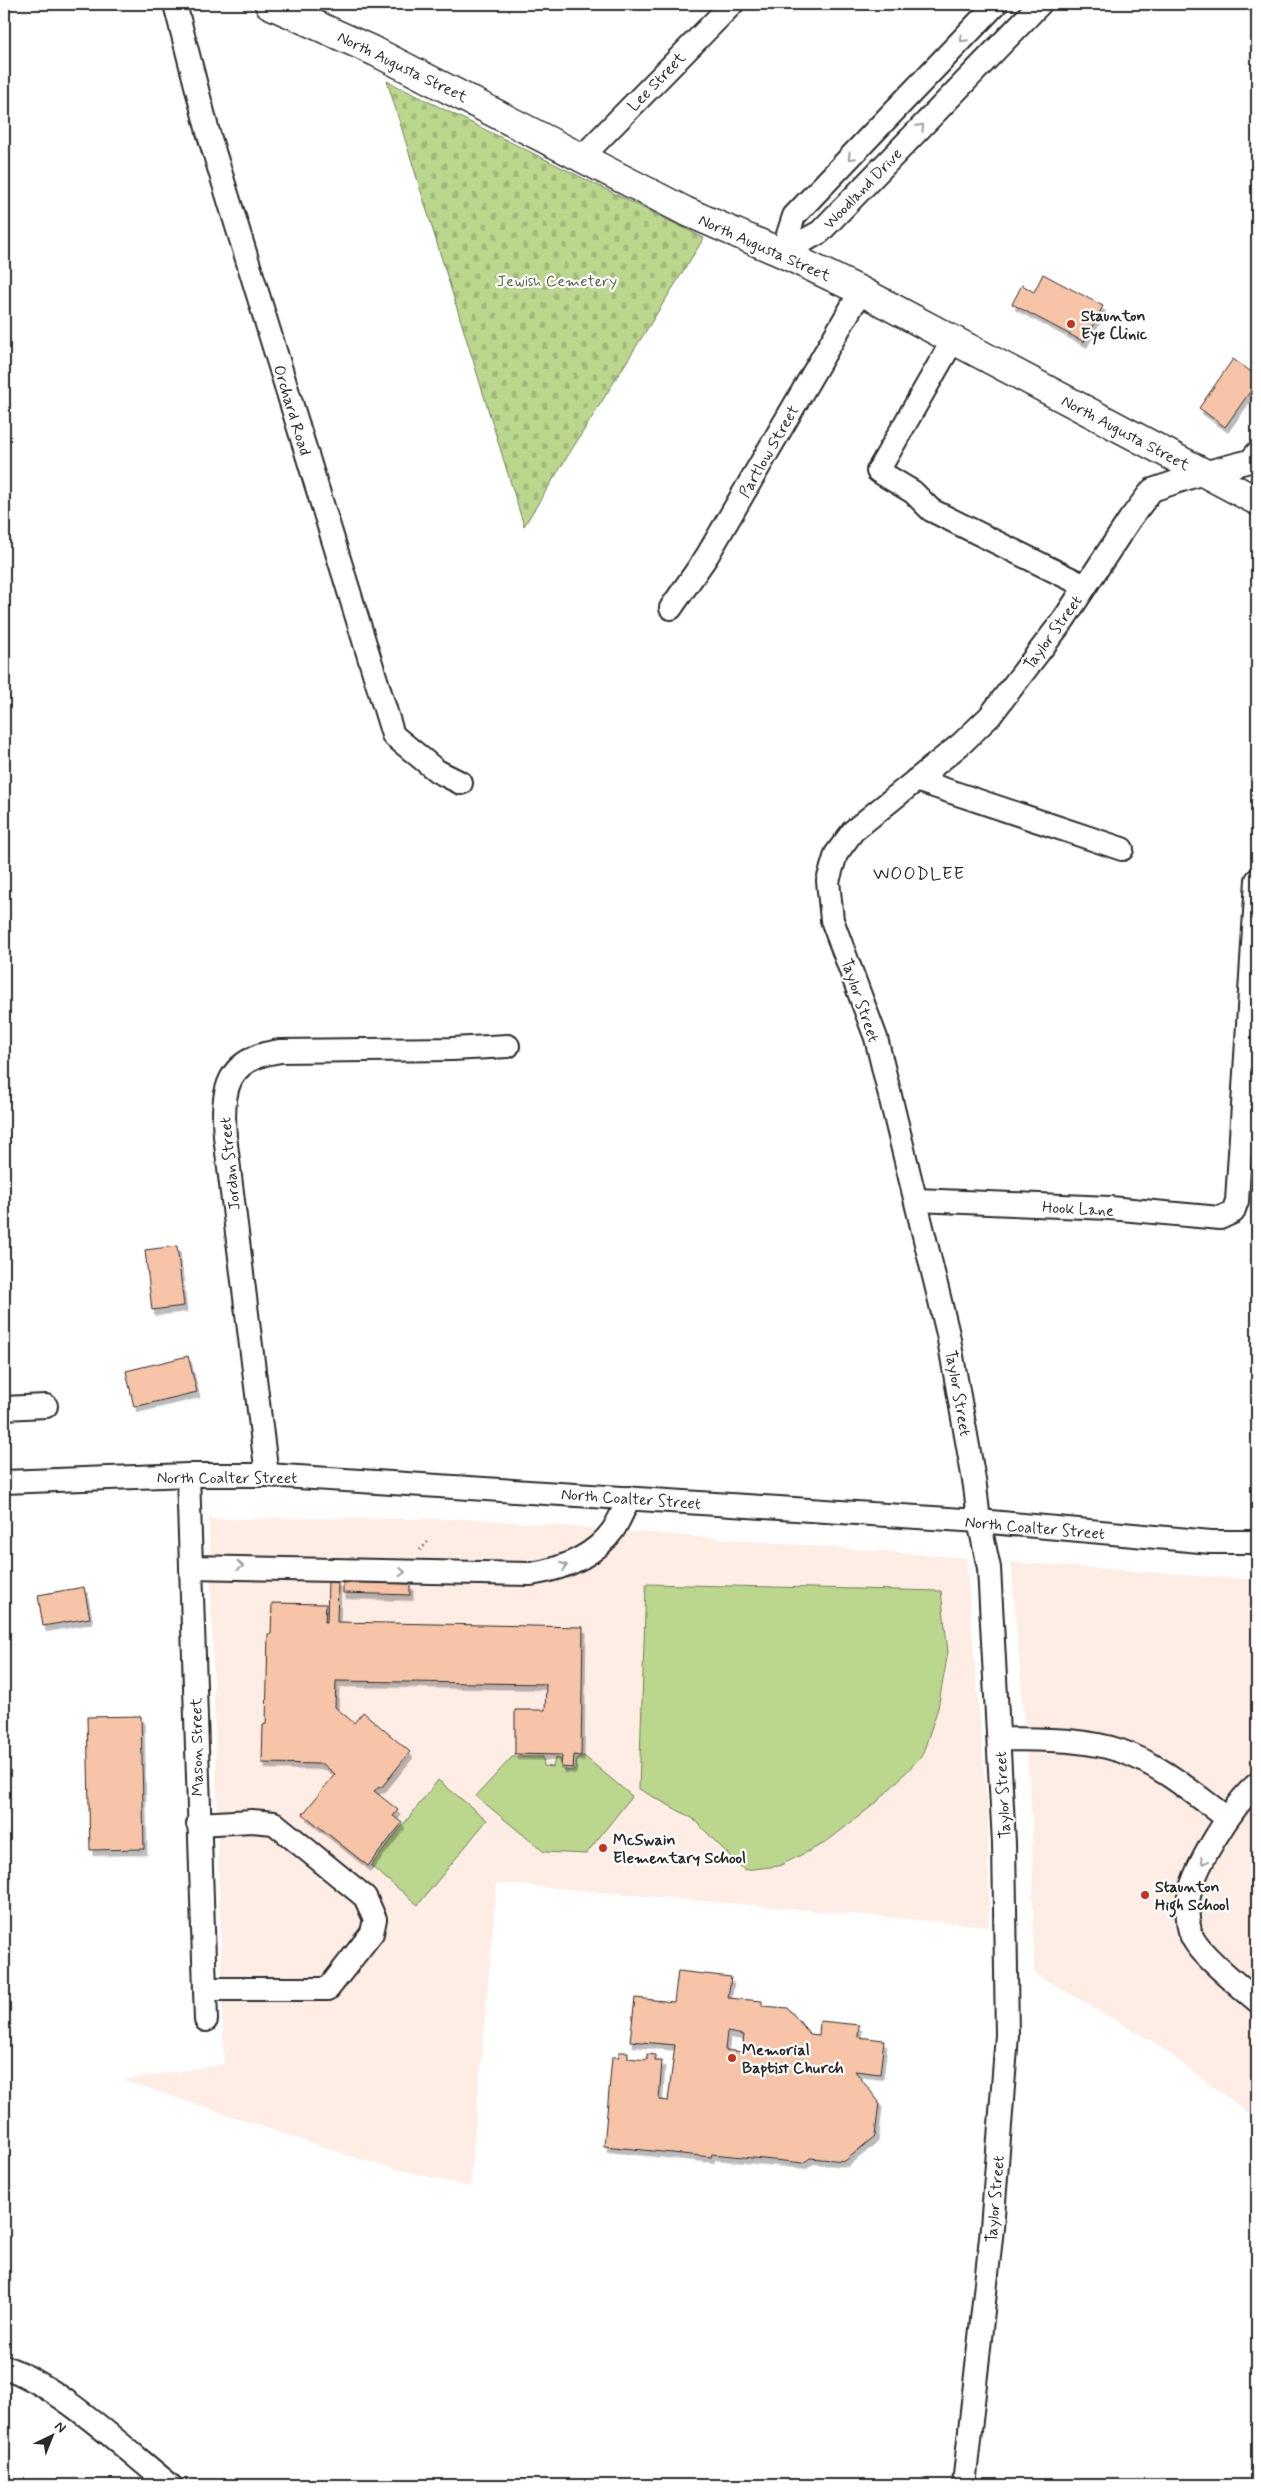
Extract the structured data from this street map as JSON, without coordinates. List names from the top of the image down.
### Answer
{
  "streets": {
    "main road": ["North Augusta Street"],
    "street": [
      "Lee Street",
      "Woodland Drive",
      "Orchard Road",
      "Partlow Street",
      "Taylor Street",
      "Jordan Street",
      "Hook Lane",
      "North Coalter Street",
      "Mason Street"
    ]
  },
  "crossings": [
    ["North Augusta Street", "Lee Street"],
    ["North Augusta Street", "Woodland Drive"],
    ["North Augusta Street", "Partlow Street"],
    ["North Augusta Street", "Taylor Street"],
    ["Taylor Street", "Hook Lane"],
    ["Taylor Street", "North Coalter Street"],
    ["Jordan Street", "North Coalter Street"],
    ["North Coalter Street", "Mason Street"]
  ],
  "districts": ["WOODLEE"],
  "parks": ["Jewish Cemetery"],
  "places": [
    "Staunton Eye Clinic",
    "McSwain Elementary School",
    "Staunton High School",
    "Memorial Baptist Church"
  ],
  "north": "top right"
}
